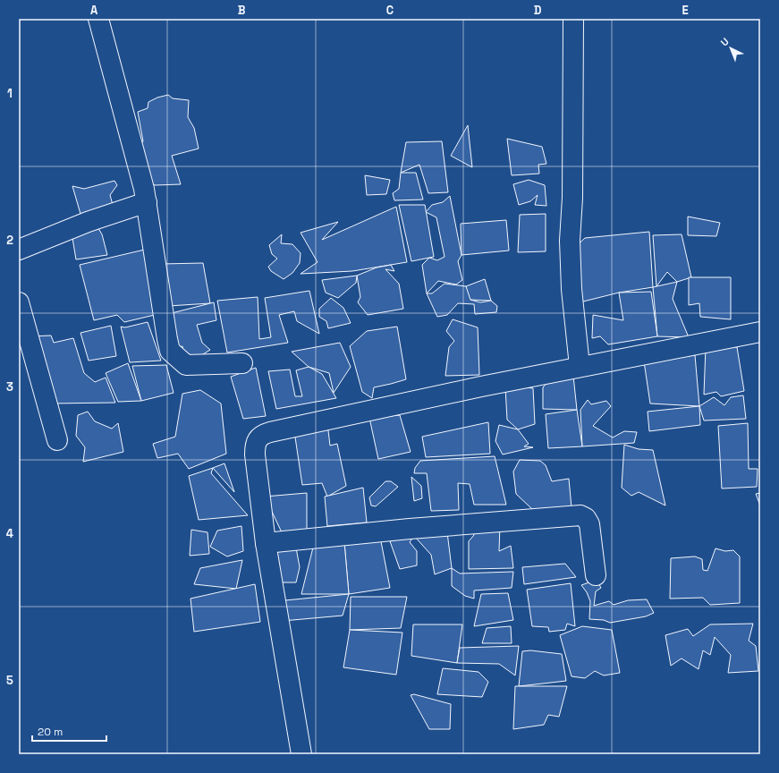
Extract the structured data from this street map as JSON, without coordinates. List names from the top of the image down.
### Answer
{
  "scale_bar": "20 m",
  "north": "top left",
  "grid": {
    "columns": [
      "A",
      "B",
      "C",
      "D",
      "E"
    ],
    "rows": [
      "1",
      "2",
      "3",
      "4",
      "5"
    ]
  }
}
